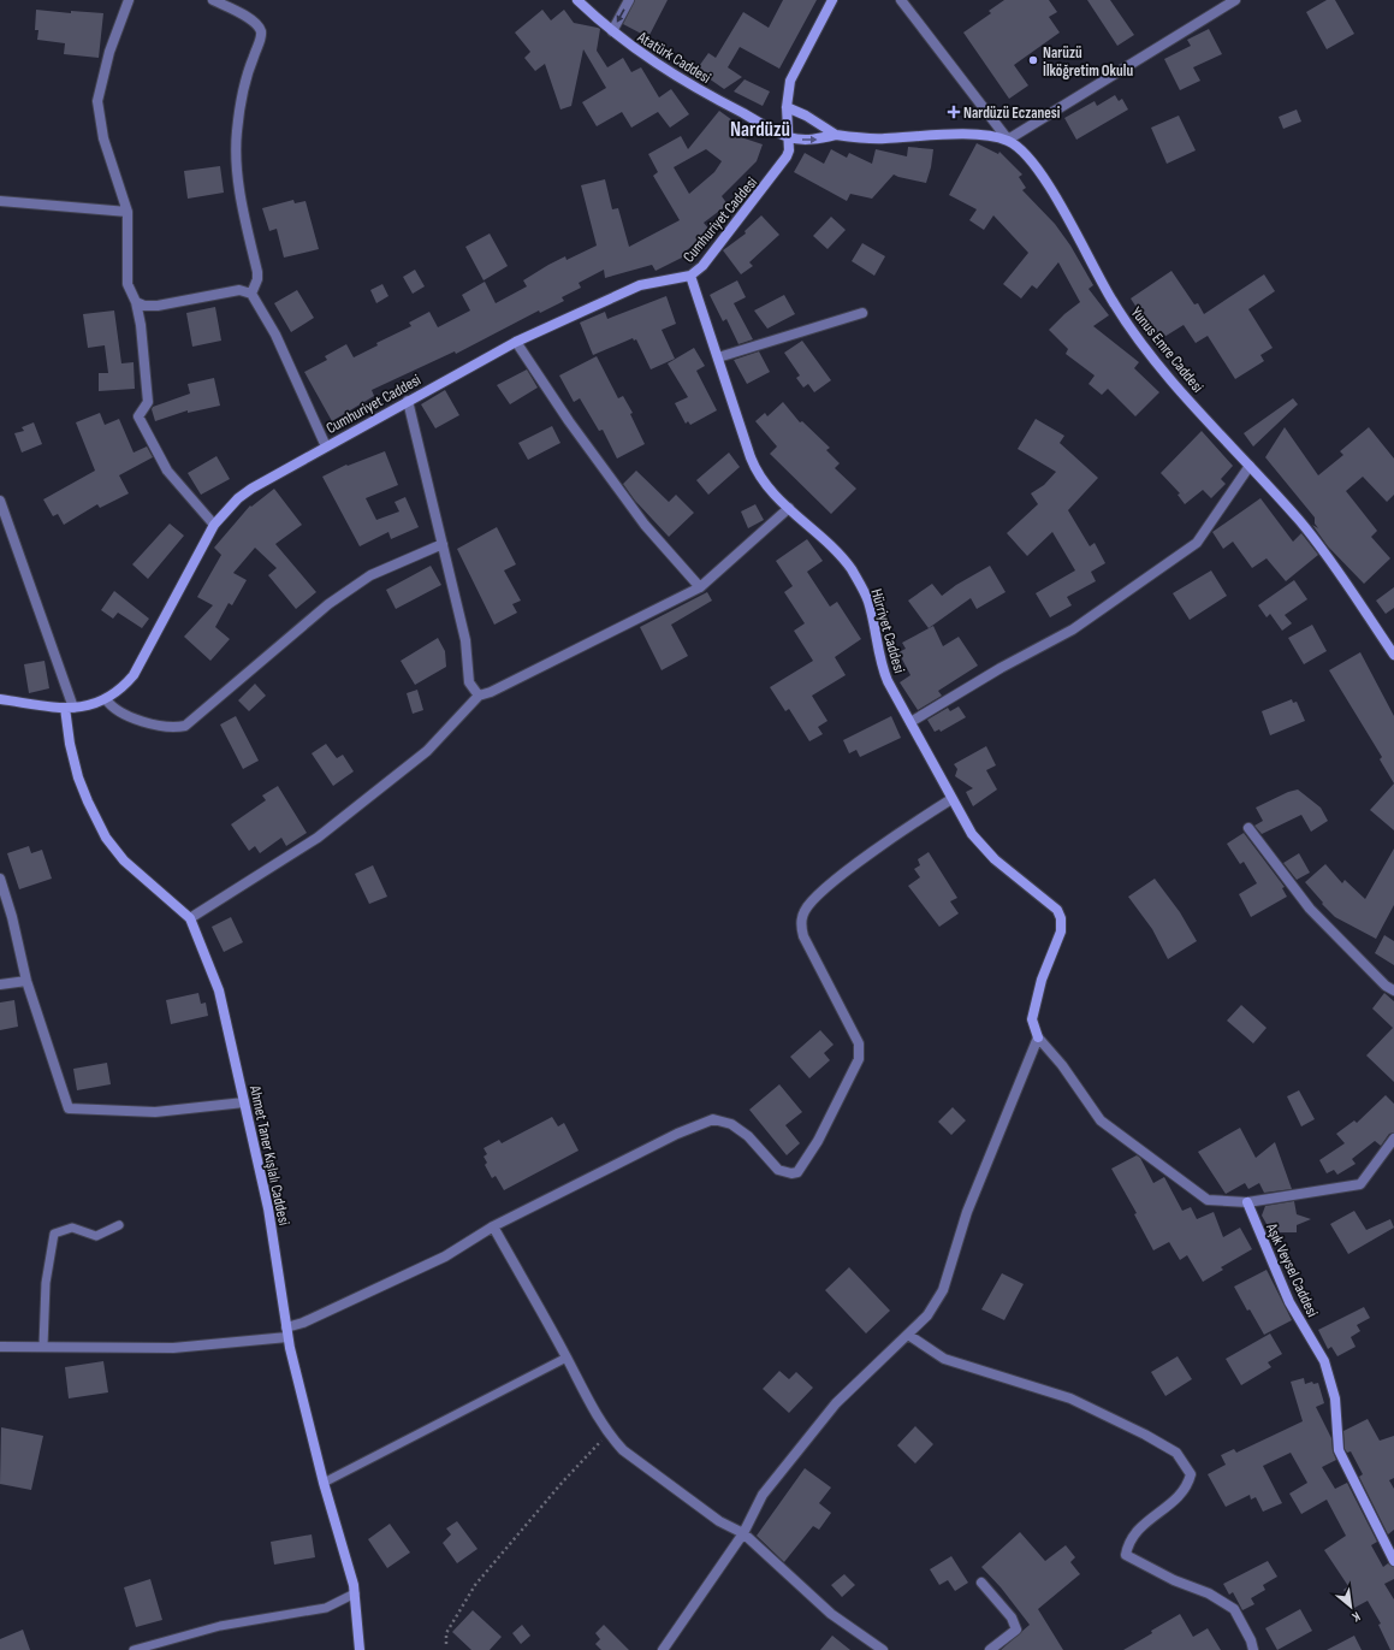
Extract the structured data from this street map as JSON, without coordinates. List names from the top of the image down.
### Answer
{
  "streets": {
    "street": [
      "Atatürk Caddesi",
      "Cumhuriyet Caddesi",
      "Yunus Emre Caddesi",
      "Hürriyet Caddesi",
      "Ahmet Taner Kışlalı Caddesi",
      "Aşık Veysel Caddesi"
    ]
  },
  "crossings": [
    ["Atatürk Caddesi", "Cumhuriyet Caddesi"],
    ["Cumhuriyet Caddesi", "Hürriyet Caddesi"],
    ["Cumhuriyet Caddesi", "Ahmet Taner Kışlalı Caddesi"]
  ],
  "districts": ["Nardüzü"],
  "places": {
    "other": ["Narüzü İlköğretim Okulu"],
    "health": ["Nardüzü Eczanesi"]
  },
  "north": "bottom right"
}
